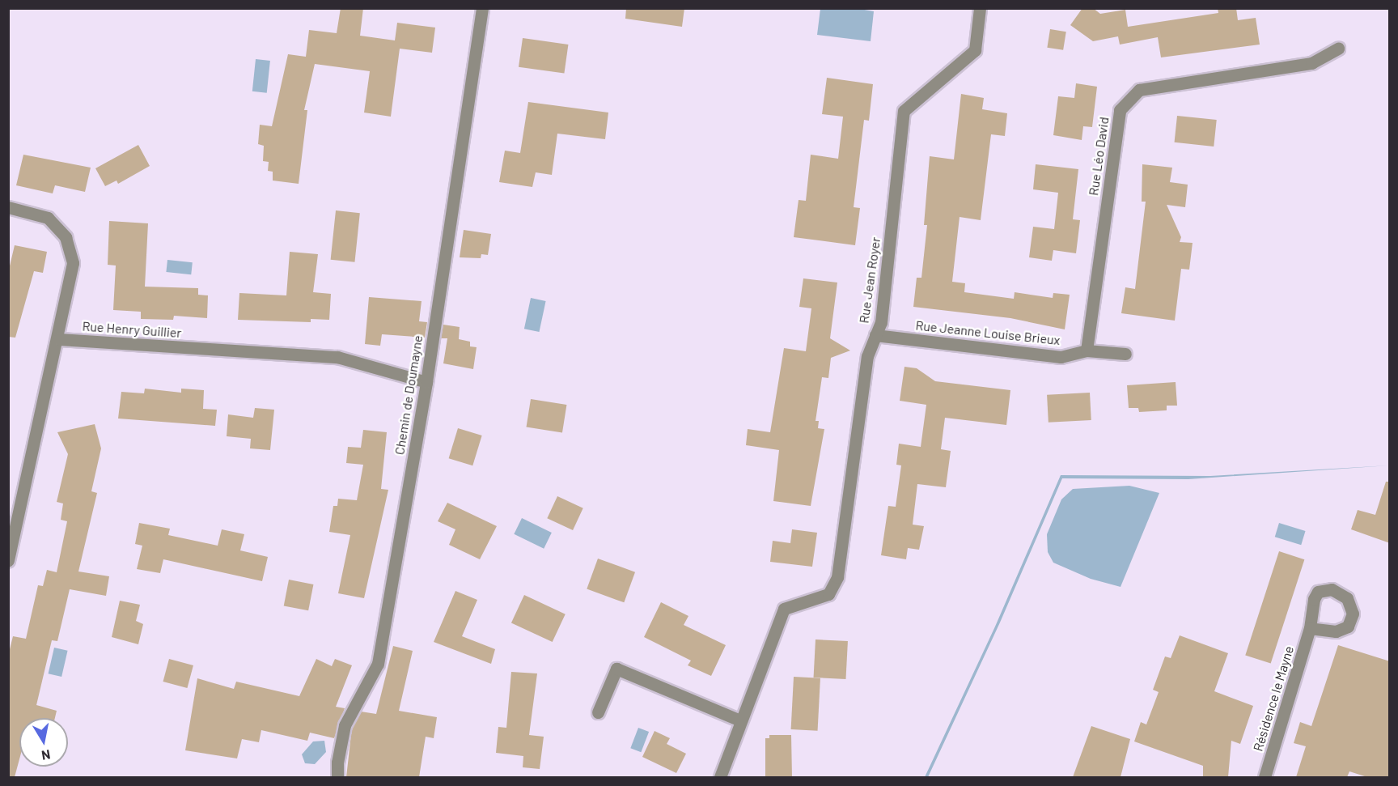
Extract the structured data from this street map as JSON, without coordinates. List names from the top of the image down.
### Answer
{
  "streets": {
    "street": [
      "Rue Léo David",
      "Rue Jean Royer",
      "Rue Henry Guillier",
      "Rue Jeanne Louise Brieux",
      "Chemin de Doumayne",
      "Résidence le Mayne"
    ]
  },
  "crossings": [
    ["Rue Léo David", "Rue Jeanne Louise Brieux"],
    ["Rue Jean Royer", "Rue Jeanne Louise Brieux"],
    ["Rue Henry Guillier", "Chemin de Doumayne"]
  ],
  "north": "bottom"
}
